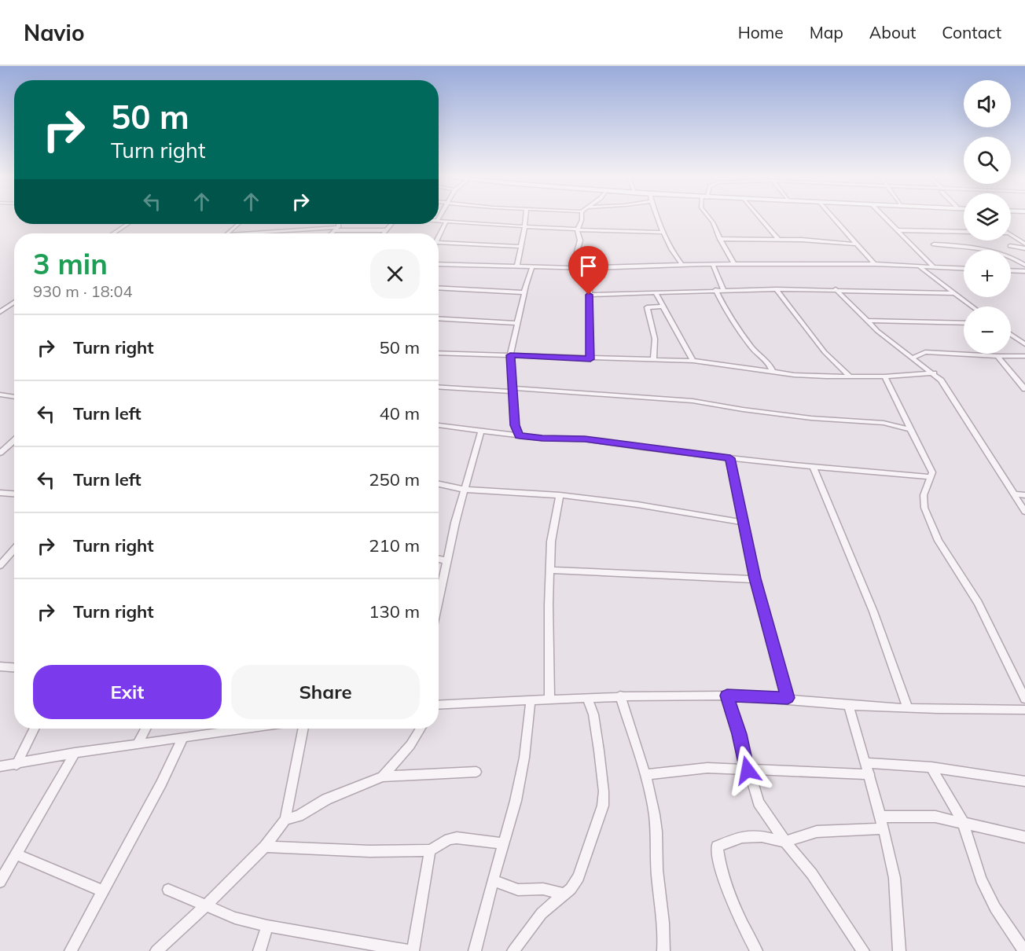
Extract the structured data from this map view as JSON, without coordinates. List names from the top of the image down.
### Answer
{
  "page": {
    "header": "Navio",
    "nav": [
      "Home",
      "Map",
      "About",
      "Contact"
    ],
    "map_buttons": ["+", "−"],
    "turn": ["50 m", "Turn right"],
    "heading": ["3 min", "930 m · 18:04"],
    "list": [
      {
        "name": "Turn right",
        "value": "50 m"
      },
      {
        "name": "Turn left",
        "value": "40 m"
      },
      {
        "name": "Turn left",
        "value": "250 m"
      },
      {
        "name": "Turn right",
        "value": "210 m"
      },
      {
        "name": "Turn right",
        "value": "130 m"
      }
    ],
    "buttons": ["Exit", "Share"]
  }
}
